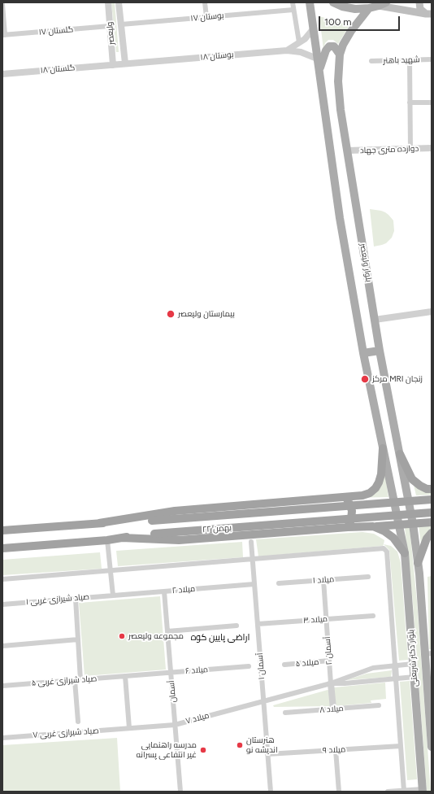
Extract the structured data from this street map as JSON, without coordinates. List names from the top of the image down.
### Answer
{
  "streets": {
    "highway": ["۲۲ بهمن"],
    "main road": ["بلوار ولیعصر", "بلوار دکتر شریعتی"],
    "street": [
      "بوستان ۱۷",
      "گلستان ۱۷",
      "ولیعصر",
      "بوستان ۱۸",
      "شهید باهنر",
      "گلستان ۱۸",
      "دوازده متری جهاد",
      "میلاد ۱",
      "میلاد ۲",
      "صیاد شیرازی غربی ۱",
      "میلاد ۳",
      "آسمان ۲",
      "میلاد ۵",
      "آسمان ۱",
      "میلاد ۶",
      "صیاد شیرازی غربی ۵",
      "آسمان",
      "میلاد ۸",
      "میلاد ۷",
      "صیاد شیرازی غربی ۷",
      "میلاد ۹"
    ]
  },
  "crossings": [
    ["بوستان ۱۷", "ولیعصر"],
    ["گلستان ۱۷", "ولیعصر"],
    ["ولیعصر", "بوستان ۱۸"],
    ["ولیعصر", "گلستان ۱۸"],
    ["بوستان ۱۸", "گلستان ۱۸"],
    ["دوازده متری جهاد", "بلوار ولیعصر"],
    ["بلوار ولیعصر", "بلوار دکتر شریعتی"],
    ["میلاد ۱", "آسمان ۲"],
    ["میلاد ۲", "صیاد شیرازی غربی ۱"],
    ["میلاد ۲", "آسمان ۱"],
    ["میلاد ۲", "آسمان"],
    ["میلاد ۳", "آسمان ۲"],
    ["میلاد ۳", "آسمان ۱"],
    ["آسمان ۲", "میلاد ۵"],
    ["آسمان ۱", "میلاد ۷"],
    ["آسمان ۱", "میلاد ۹"],
    ["میلاد ۶", "صیاد شیرازی غربی ۵"],
    ["میلاد ۶", "آسمان"],
    ["آسمان", "میلاد ۷"],
    ["میلاد ۷", "صیاد شیرازی غربی ۷"]
  ],
  "districts": ["اراضی پایین کوه"],
  "places": [
    "بیمارستان ولیعصر",
    "مرکز MRI زنجان",
    "مجموعه ولیعصر",
    "هنرستان اندیشه نو",
    "مدرسه راهنمایی غیر انتفاعی پسرانه"
  ],
  "scale_bar": "100 m"
}
